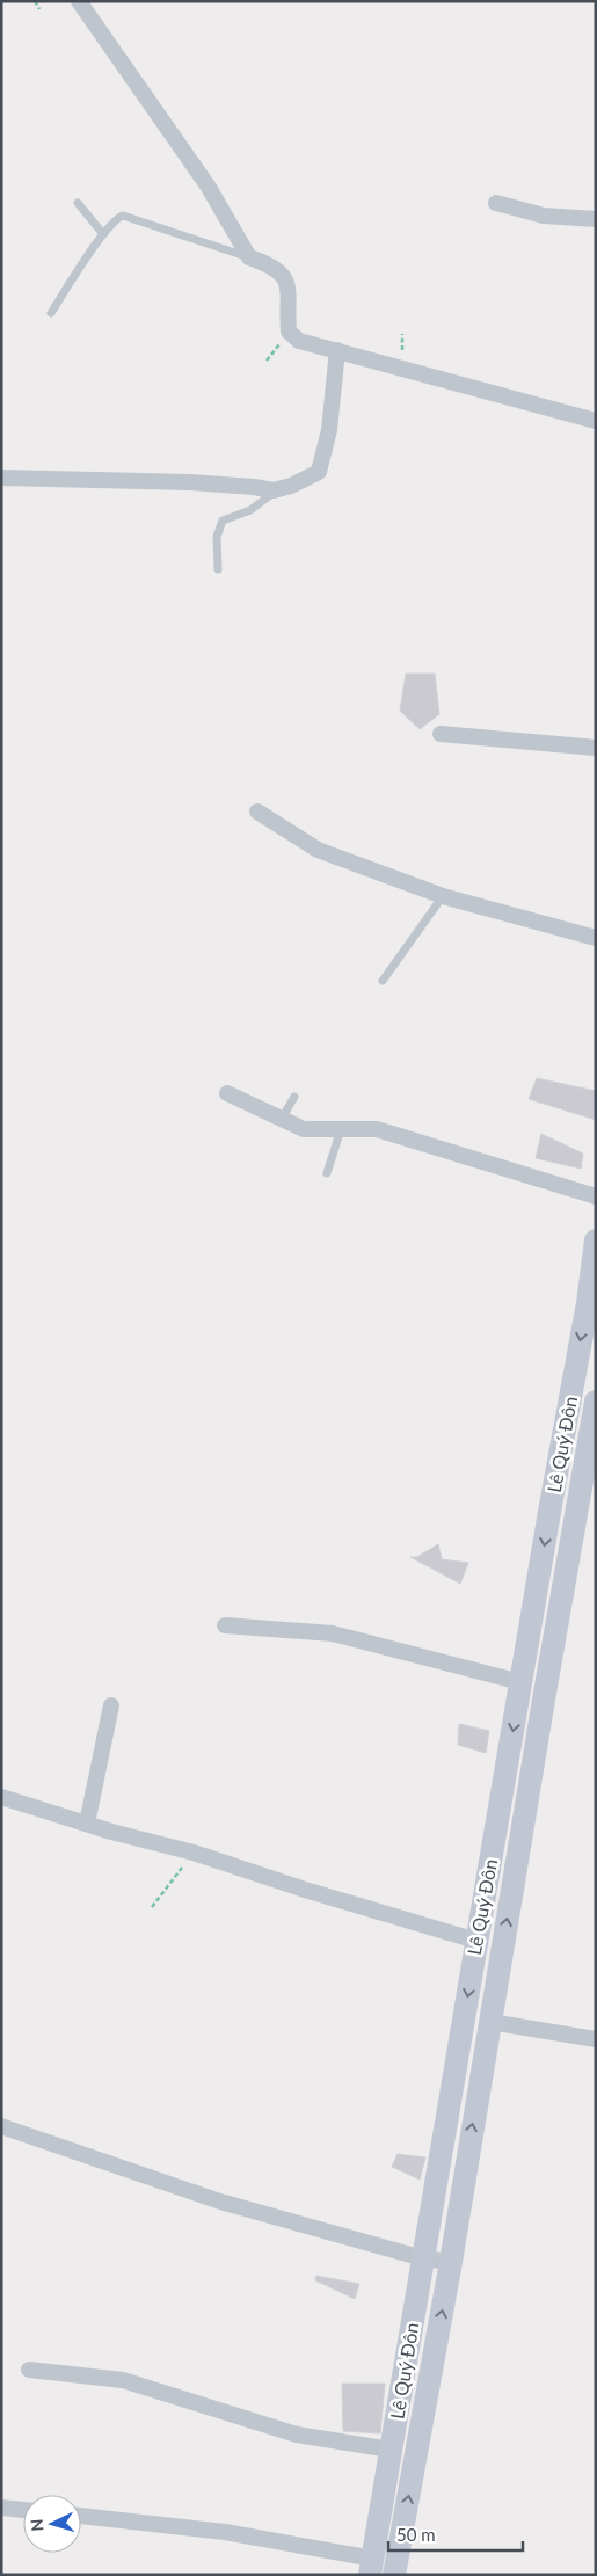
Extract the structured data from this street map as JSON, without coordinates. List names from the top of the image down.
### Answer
{
  "streets": {
    "main road": ["Lê Quý Đôn"]
  },
  "scale_bar": "50 m",
  "north": "left"
}
